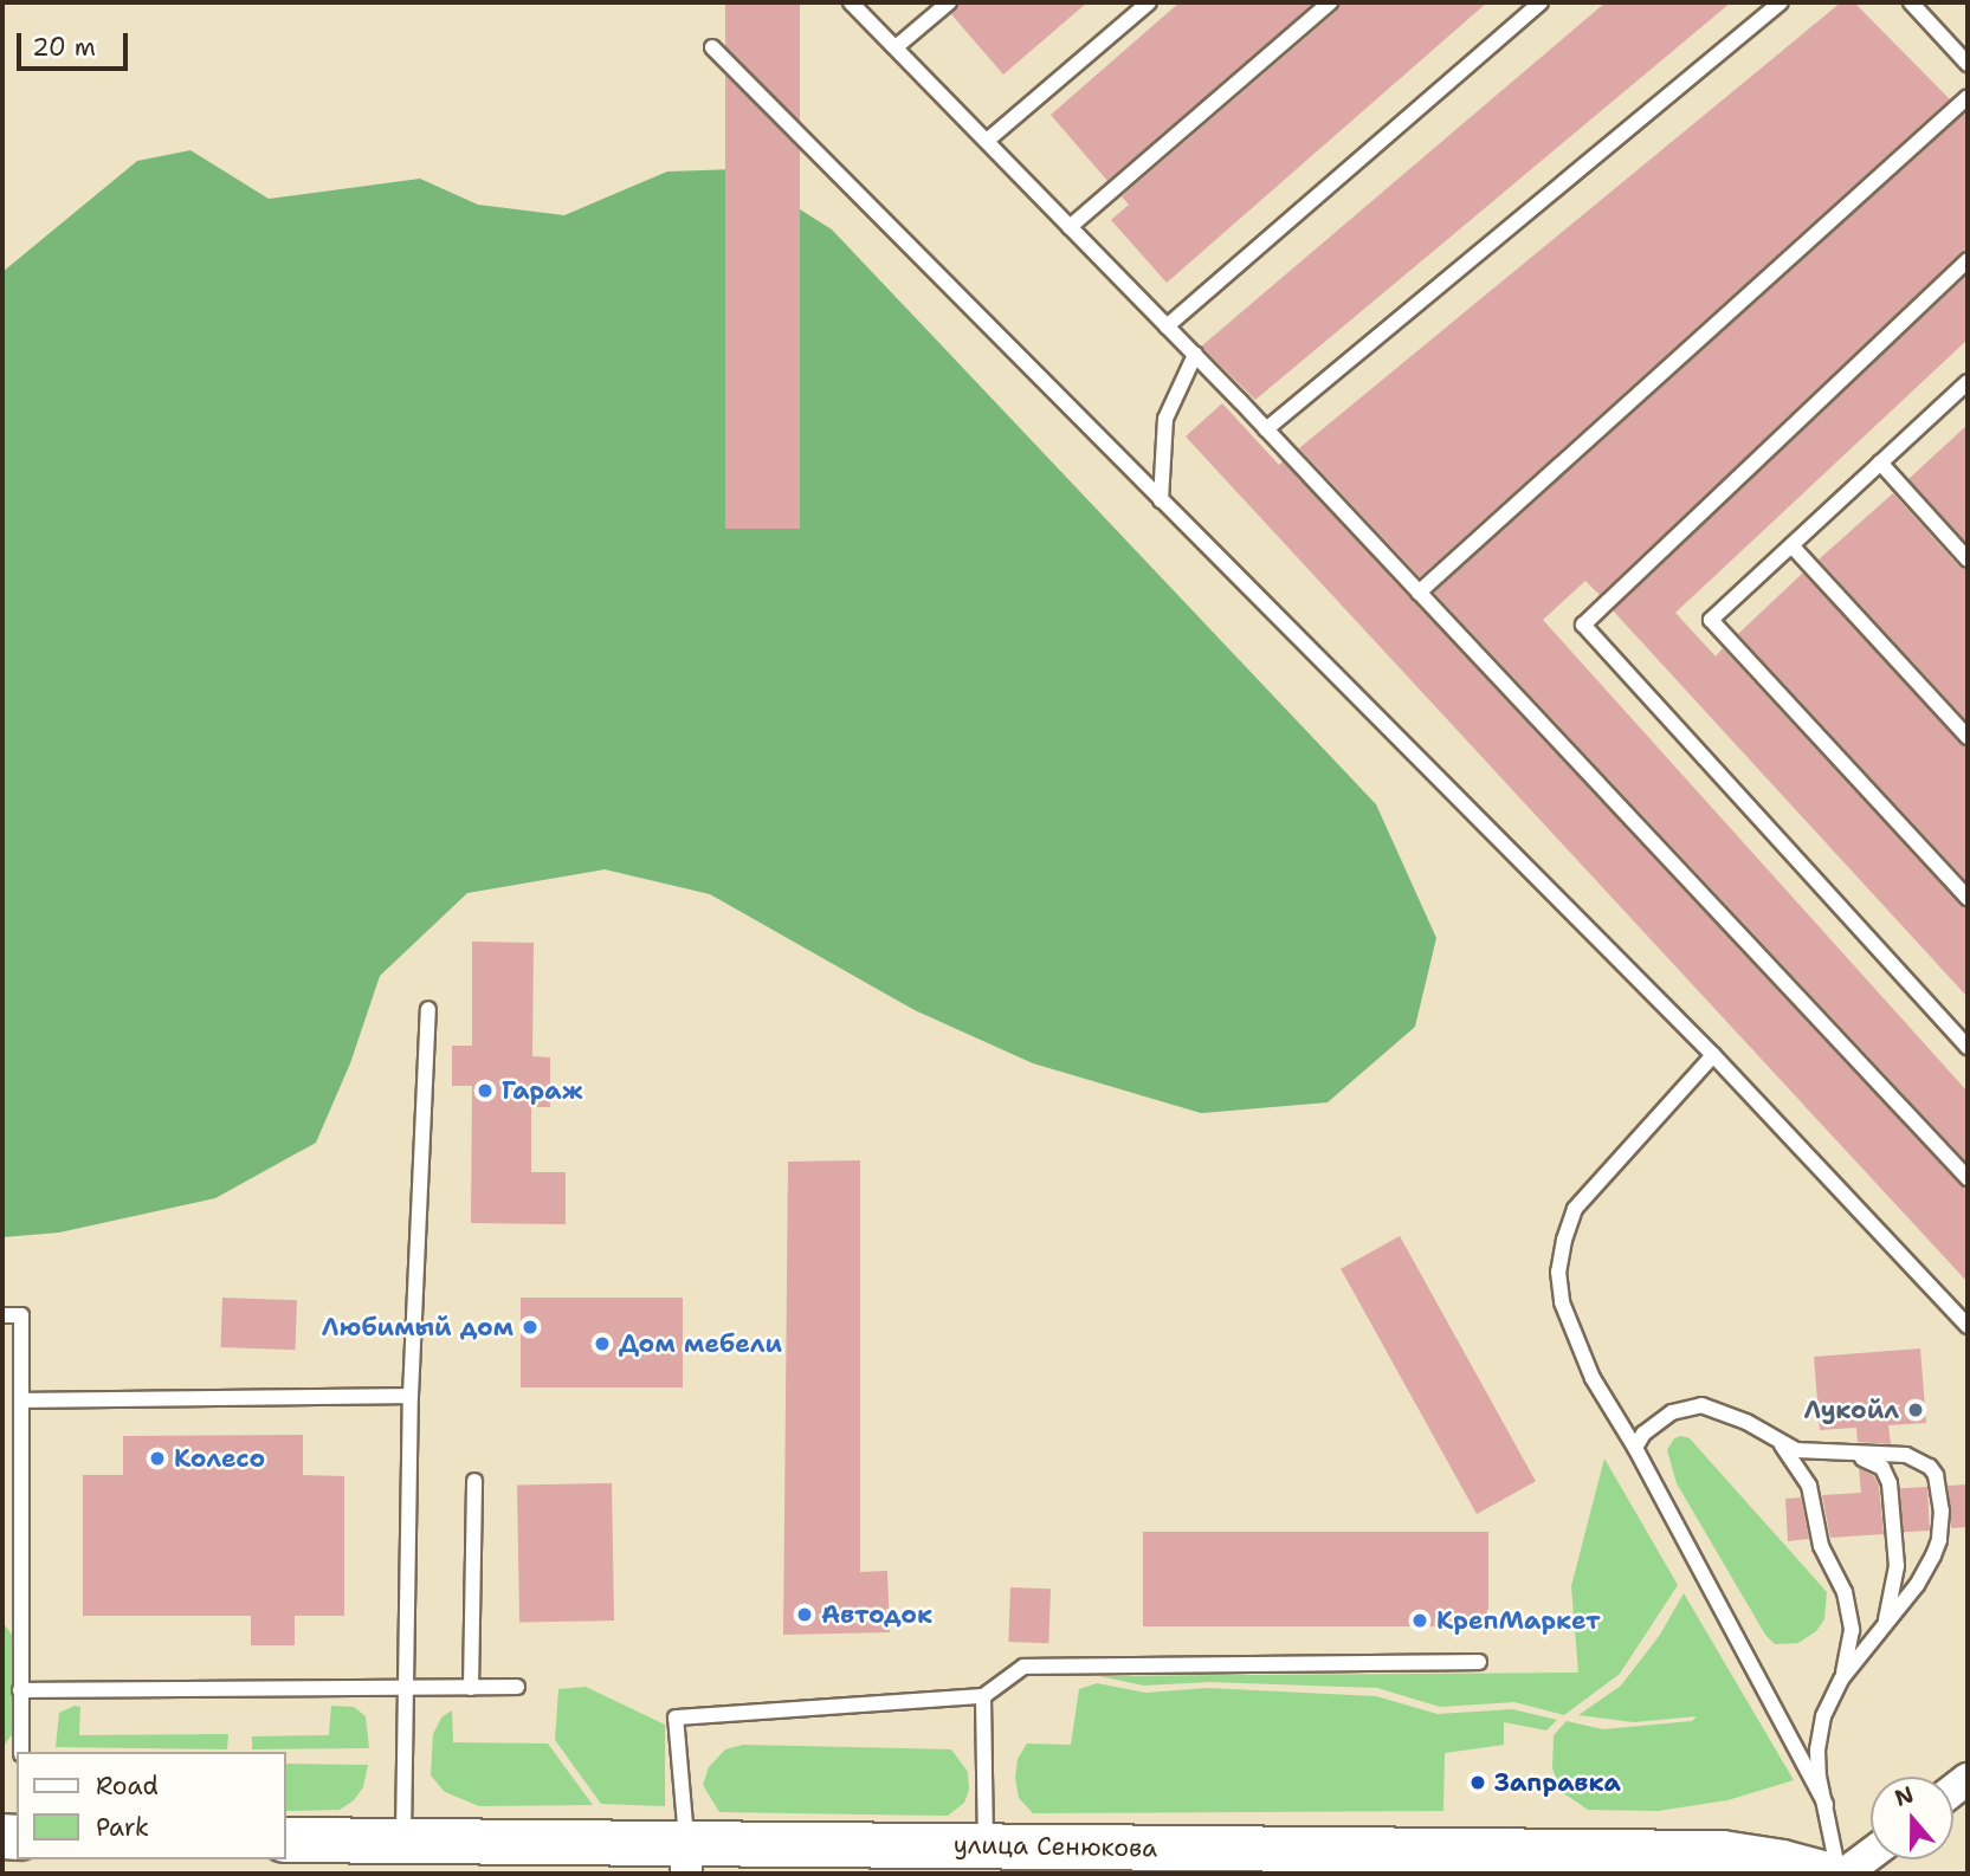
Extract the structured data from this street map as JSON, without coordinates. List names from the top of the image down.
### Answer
{
  "streets": {
    "main road": ["улица Сенюкова"]
  },
  "places": [
    "Гараж",
    "Любимый дом",
    "Дом мебели",
    "Лукойл",
    "Колесо",
    "Автодок",
    "КрепМаркет",
    "Заправка"
  ],
  "legend": ["Road", "Park"],
  "scale_bar": "20 m",
  "north": "top"
}
